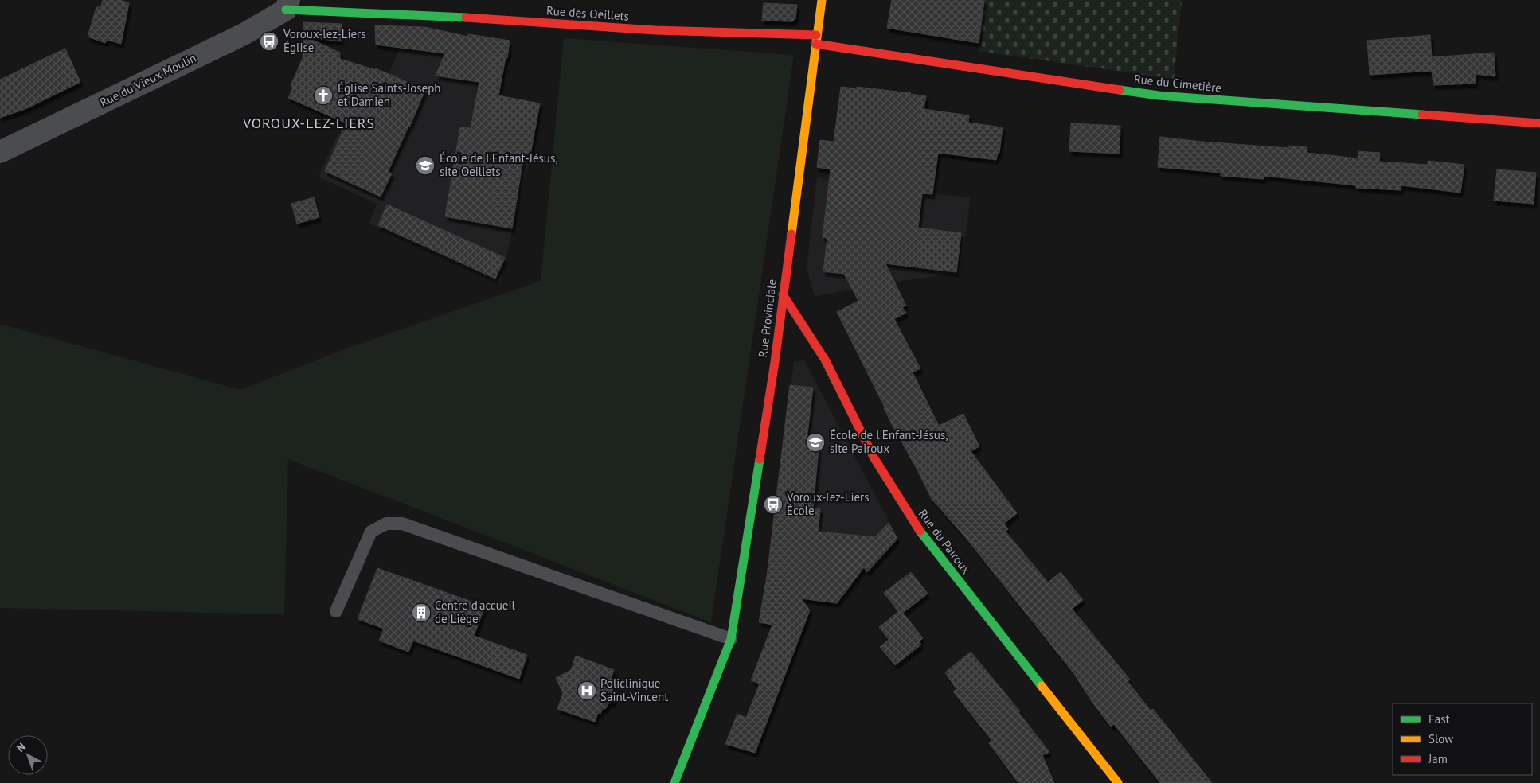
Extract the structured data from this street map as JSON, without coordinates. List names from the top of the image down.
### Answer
{
  "streets": {
    "street": [
      "Rue des Oeillets",
      "Rue du Vieux Moulin",
      "Rue du Cimetière",
      "Rue Provinciale",
      "Rue du Pairoux"
    ]
  },
  "crossings": [
    ["Rue des Oeillets", "Rue du Vieux Moulin"],
    ["Rue des Oeillets", "Rue du Cimetière"],
    ["Rue des Oeillets", "Rue Provinciale"],
    ["Rue du Cimetière", "Rue Provinciale"],
    ["Rue Provinciale", "Rue du Pairoux"]
  ],
  "districts": ["VOROUX-LEZ-LIERS"],
  "places": {
    "bus stop": ["Voroux-lez-Liers Église", "Voroux-lez-Liers École"],
    "church": ["Église Saints-Joseph et Damien"],
    "school or university": ["École de l'Enfant-Jésus, site Oeillets", "École de l'Enfant-Jésus, site Pairoux"],
    "building": ["Centre d'accueil de Liège"],
    "hospital": ["Policlinique Saint-Vincent"]
  },
  "legend": ["Fast", "Slow", "Jam"],
  "north": "top left"
}
